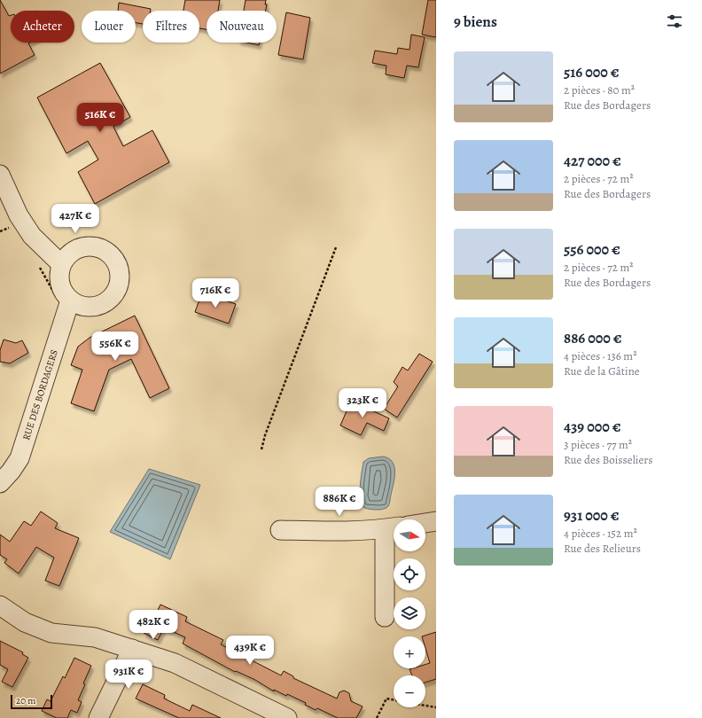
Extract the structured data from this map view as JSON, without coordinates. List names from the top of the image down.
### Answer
{
  "streets": {
    "street": ["RUE DES BORDAGERS"]
  },
  "scale_bar": "20 m",
  "north": "right",
  "page": {
    "heading": "9 biens",
    "chip": [
      "Acheter",
      "Louer",
      "Filtres",
      "Nouveau"
    ],
    "list": [
      {
        "name": "516 000 €",
        "note": "2 pièces · 80 m² · Rue des Bordagers"
      },
      {
        "name": "427 000 €",
        "note": "2 pièces · 72 m² · Rue des Bordagers"
      },
      {
        "name": "556 000 €",
        "note": "2 pièces · 72 m² · Rue des Bordagers"
      },
      {
        "name": "886 000 €",
        "note": "4 pièces · 136 m² · Rue de la Gâtine"
      },
      {
        "name": "439 000 €",
        "note": "3 pièces · 77 m² · Rue des Boisseliers"
      },
      {
        "name": "931 000 €",
        "note": "4 pièces · 152 m² · Rue des Relieurs"
      }
    ],
    "price": [
      "516K €",
      "427K €",
      "716K €",
      "556K €",
      "323K €",
      "886K €",
      "482K €",
      "439K €",
      "931K €"
    ],
    "map_buttons": ["+", "−"],
    "scale": "20 m"
  }
}
